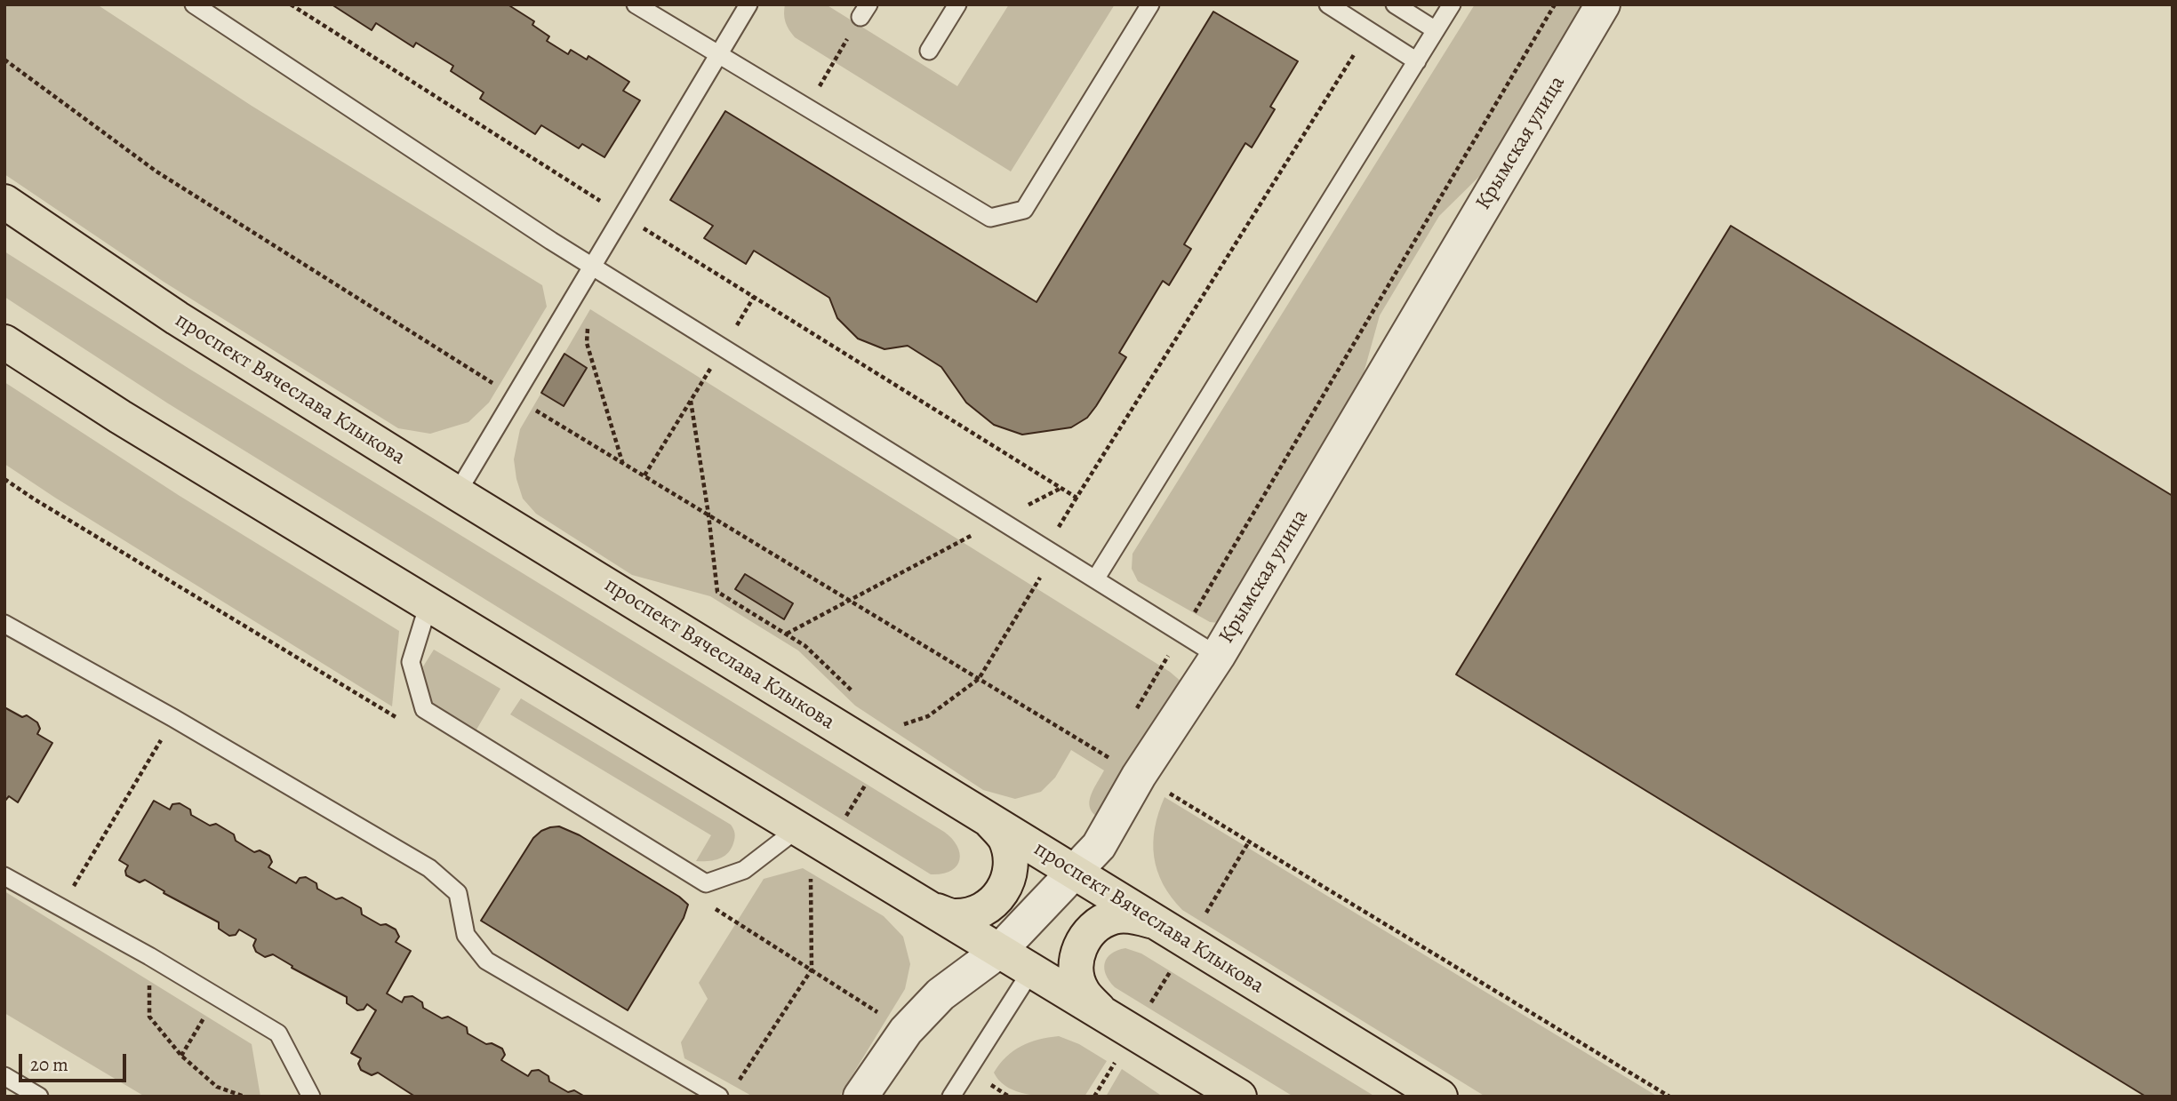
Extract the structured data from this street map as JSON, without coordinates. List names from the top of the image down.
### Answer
{
  "streets": {
    "main road": ["проспект Вячеслава Клыкова"],
    "street": ["Крымская улица"]
  },
  "crossings": [
    ["Крымская улица", "проспект Вячеслава Клыкова"]
  ],
  "scale_bar": "20 m"
}
